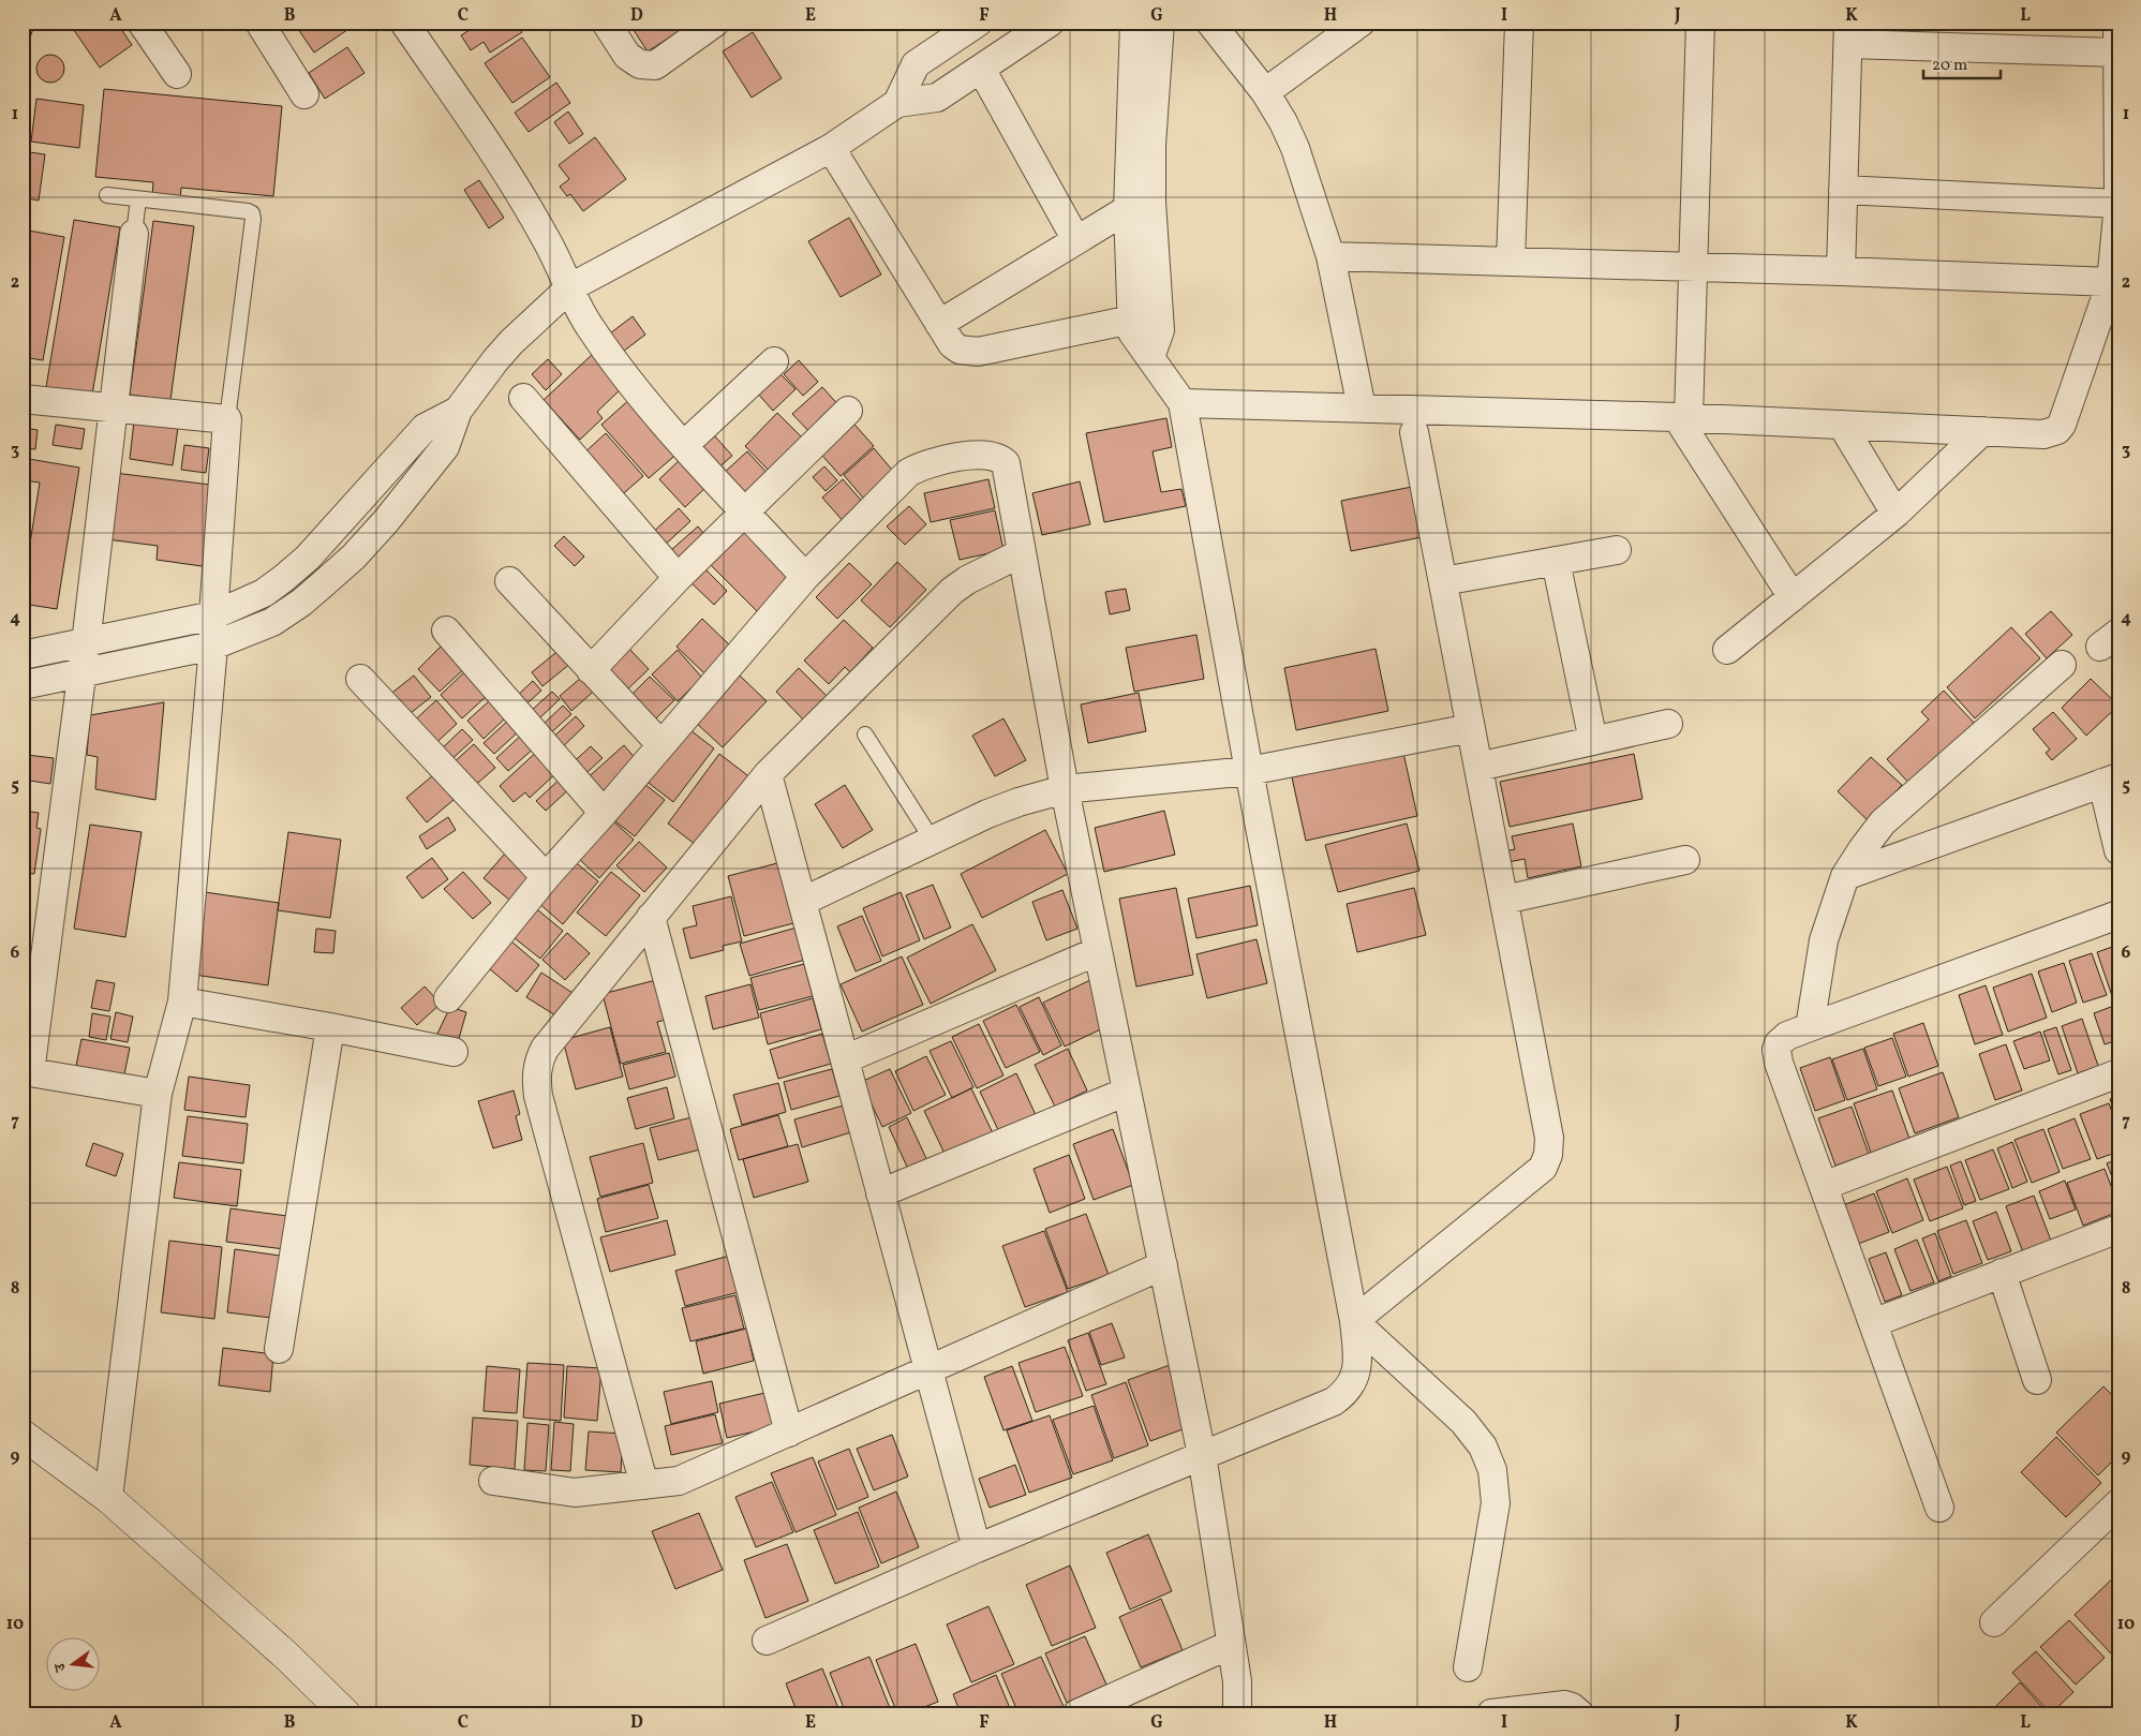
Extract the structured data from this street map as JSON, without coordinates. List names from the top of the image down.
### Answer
{
  "scale_bar": "20 m",
  "north": "left",
  "grid": {
    "columns": [
      "A",
      "B",
      "C",
      "D",
      "E",
      "F",
      "G",
      "H",
      "I",
      "J",
      "K",
      "L"
    ],
    "rows": [
      "1",
      "2",
      "3",
      "4",
      "5",
      "6",
      "7",
      "8",
      "9",
      "10"
    ]
  }
}
